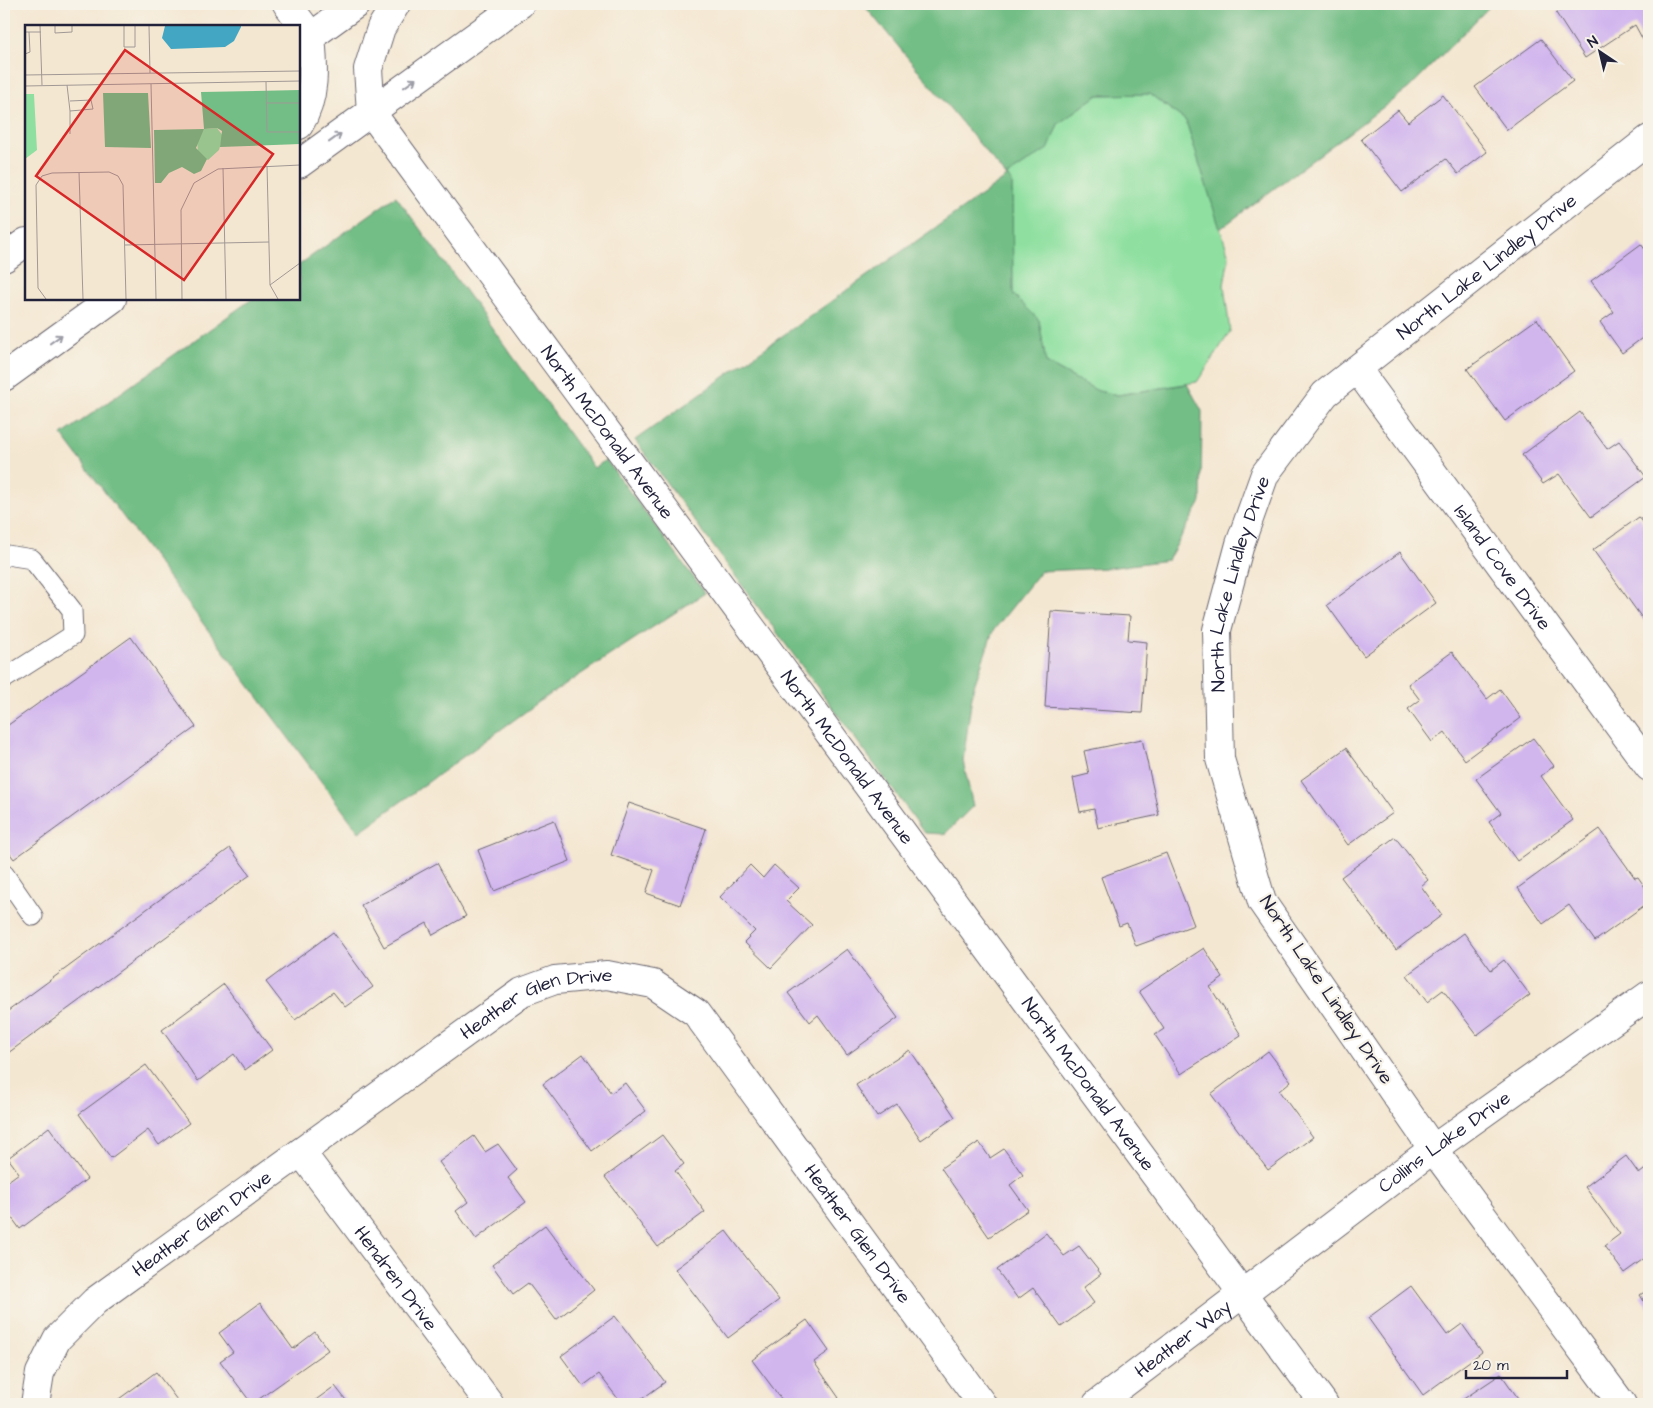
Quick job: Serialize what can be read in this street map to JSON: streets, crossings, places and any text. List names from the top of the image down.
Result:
{
  "streets": {
    "street": [
      "North Lake Lindley Drive",
      "North McDonald Avenue",
      "Island Cove Drive",
      "Heather Glen Drive",
      "Collins Lake Drive",
      "Hendren Drive",
      "Heather Way"
    ]
  },
  "crossings": [
    ["North Lake Lindley Drive", "Island Cove Drive"],
    ["North Lake Lindley Drive", "Collins Lake Drive"],
    ["North McDonald Avenue", "Collins Lake Drive"],
    ["North McDonald Avenue", "Heather Way"],
    ["Heather Glen Drive", "Hendren Drive"],
    ["Collins Lake Drive", "Heather Way"]
  ],
  "scale_bar": "20 m",
  "north": "top left"
}
